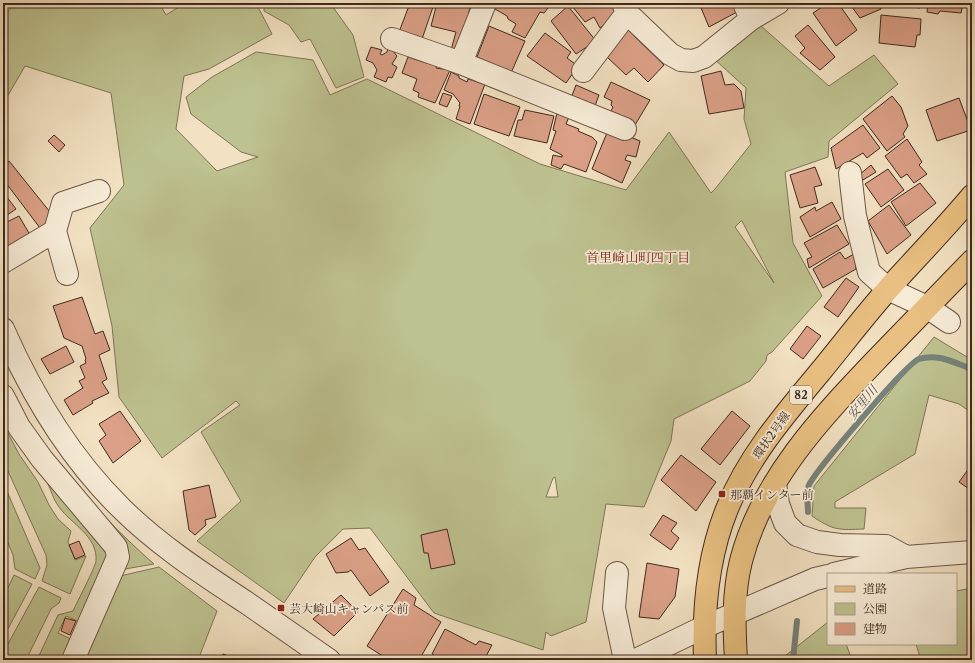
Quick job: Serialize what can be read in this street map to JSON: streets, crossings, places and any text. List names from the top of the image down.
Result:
{
  "streets": {
    "main road": ["82", "環状2号線"]
  },
  "districts": ["首里崎山町四丁目"],
  "water": ["安里川"],
  "places": {
    "transit": ["那覇インター前", "芸大崎山キャンパス前"]
  },
  "legend": ["道路", "公園", "建物"]
}
